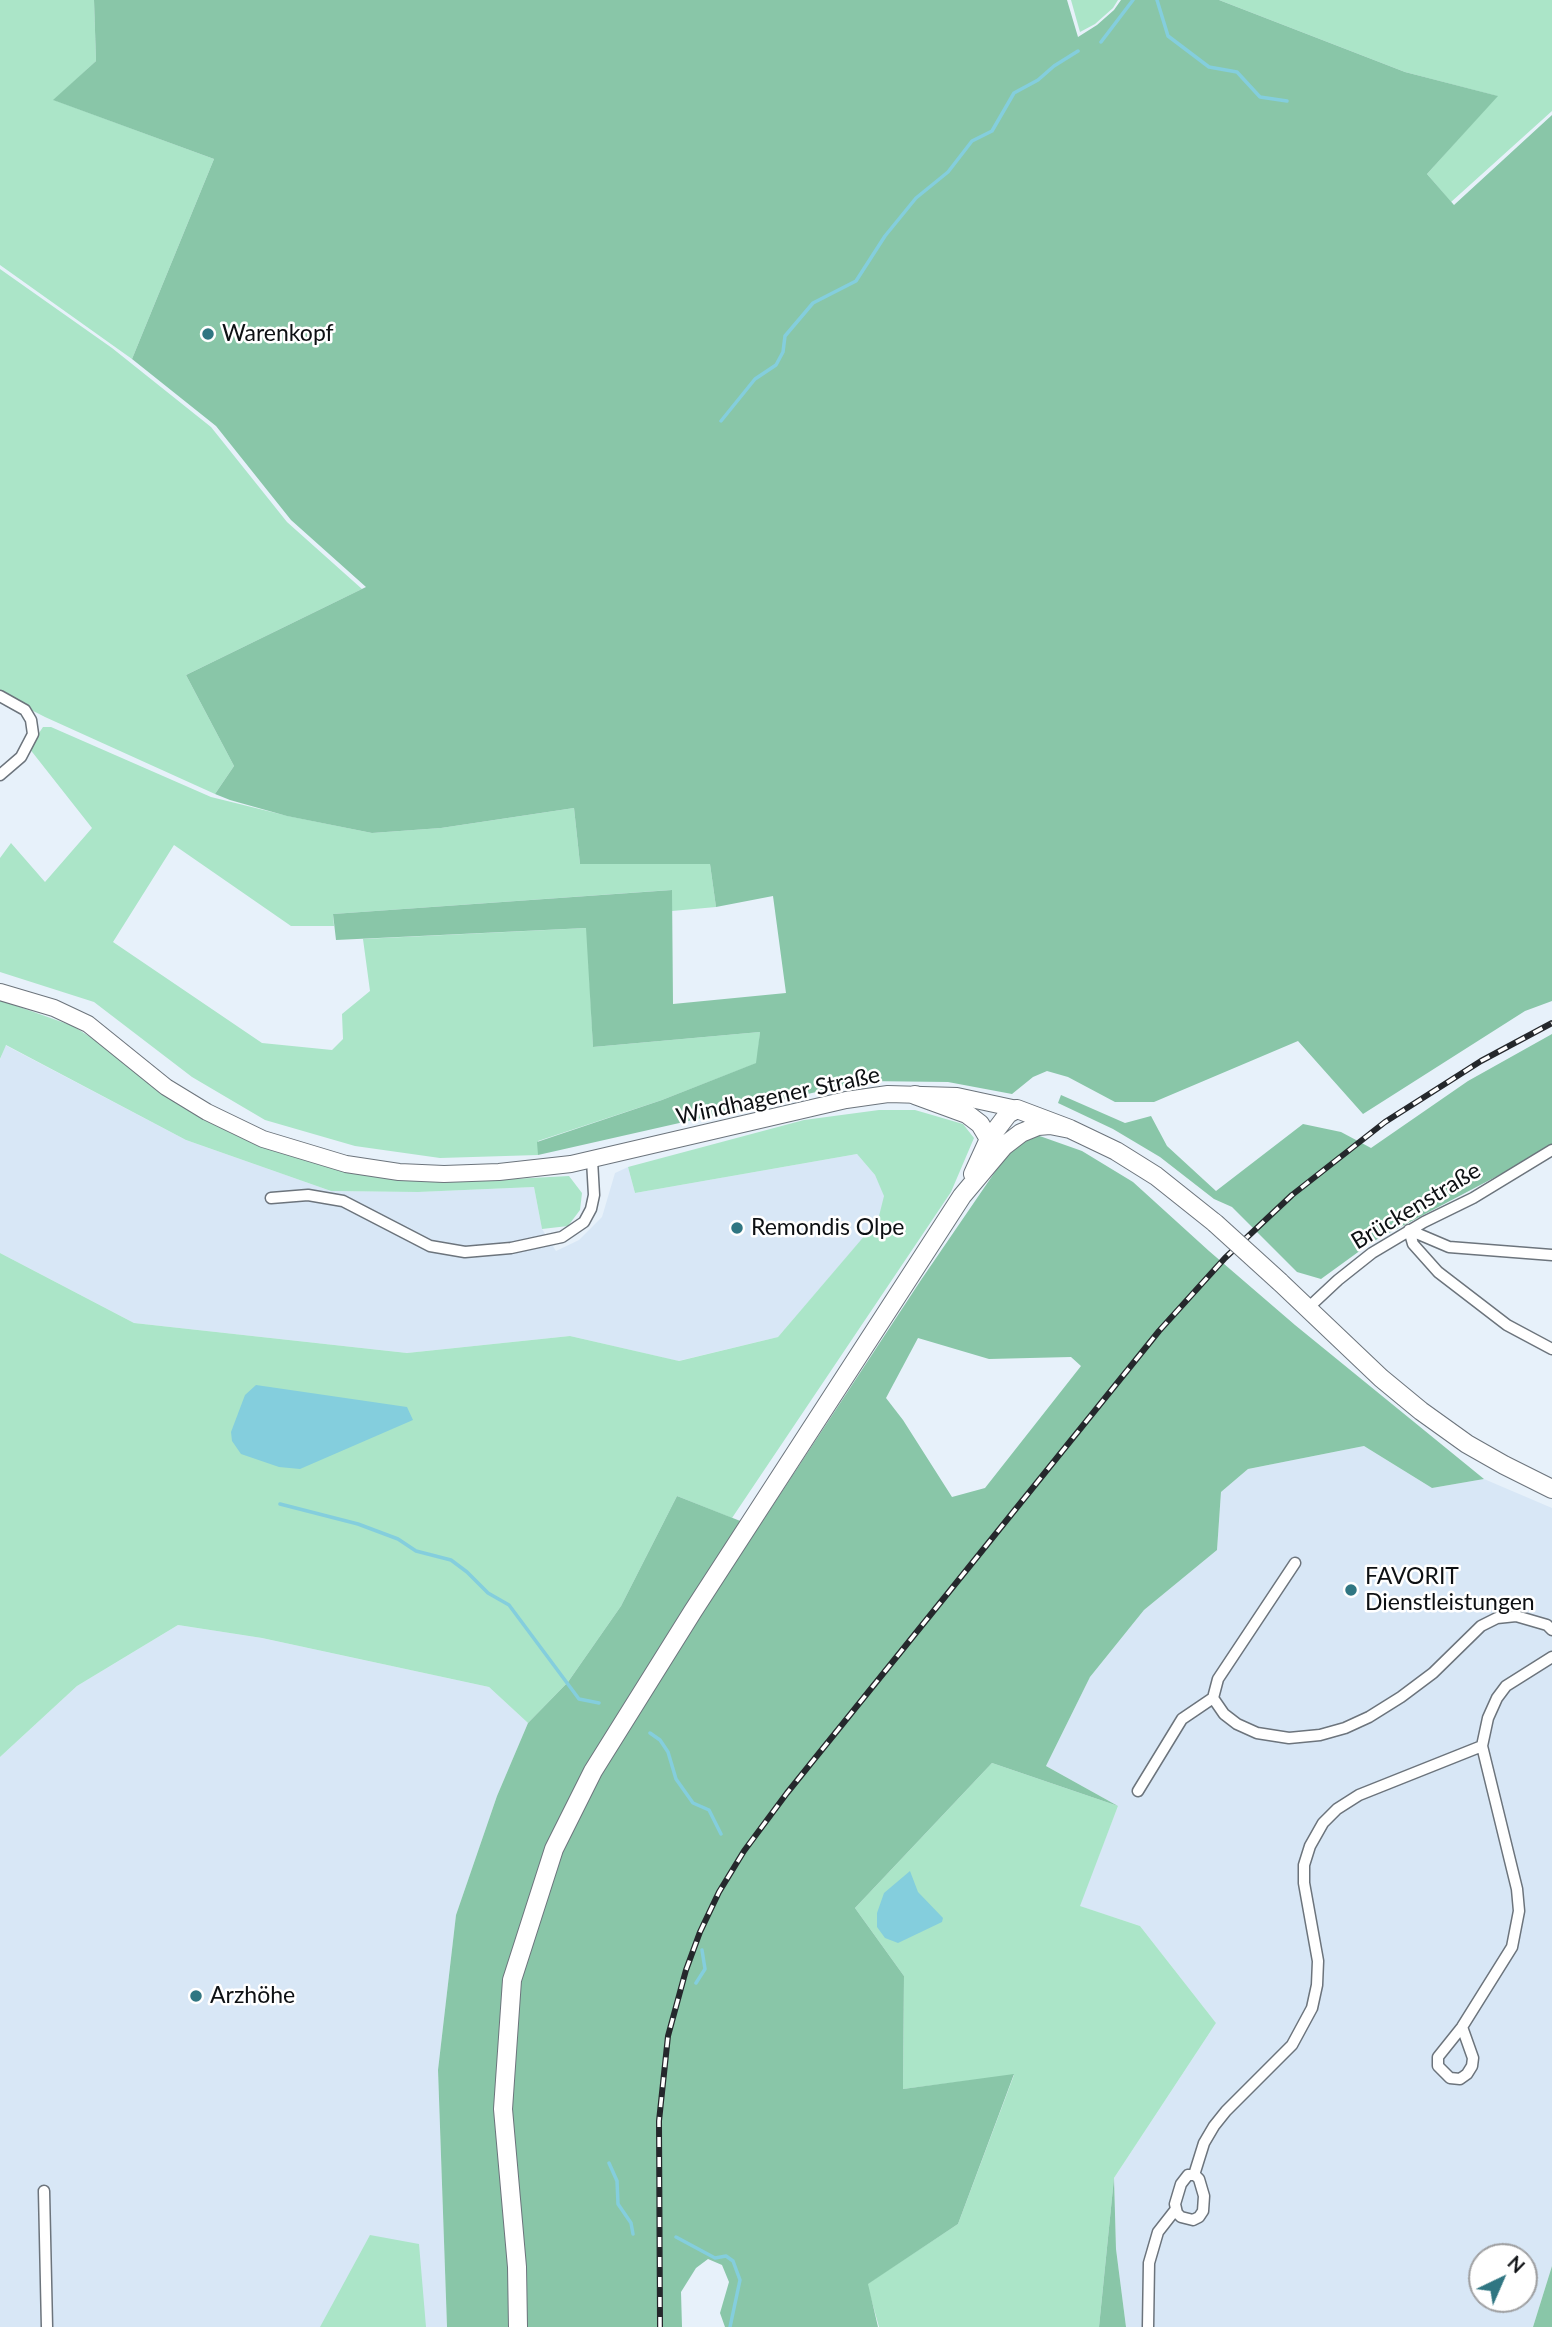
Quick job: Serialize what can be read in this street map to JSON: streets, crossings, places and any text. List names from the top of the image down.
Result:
{
  "streets": {
    "main road": ["Windhagener Straße"],
    "street": ["Brückenstraße"]
  },
  "places": [
    "Warenkopf",
    "Remondis Olpe",
    "FAVORIT Dienstleistungen",
    "Arzhöhe"
  ],
  "north": "top right"
}
